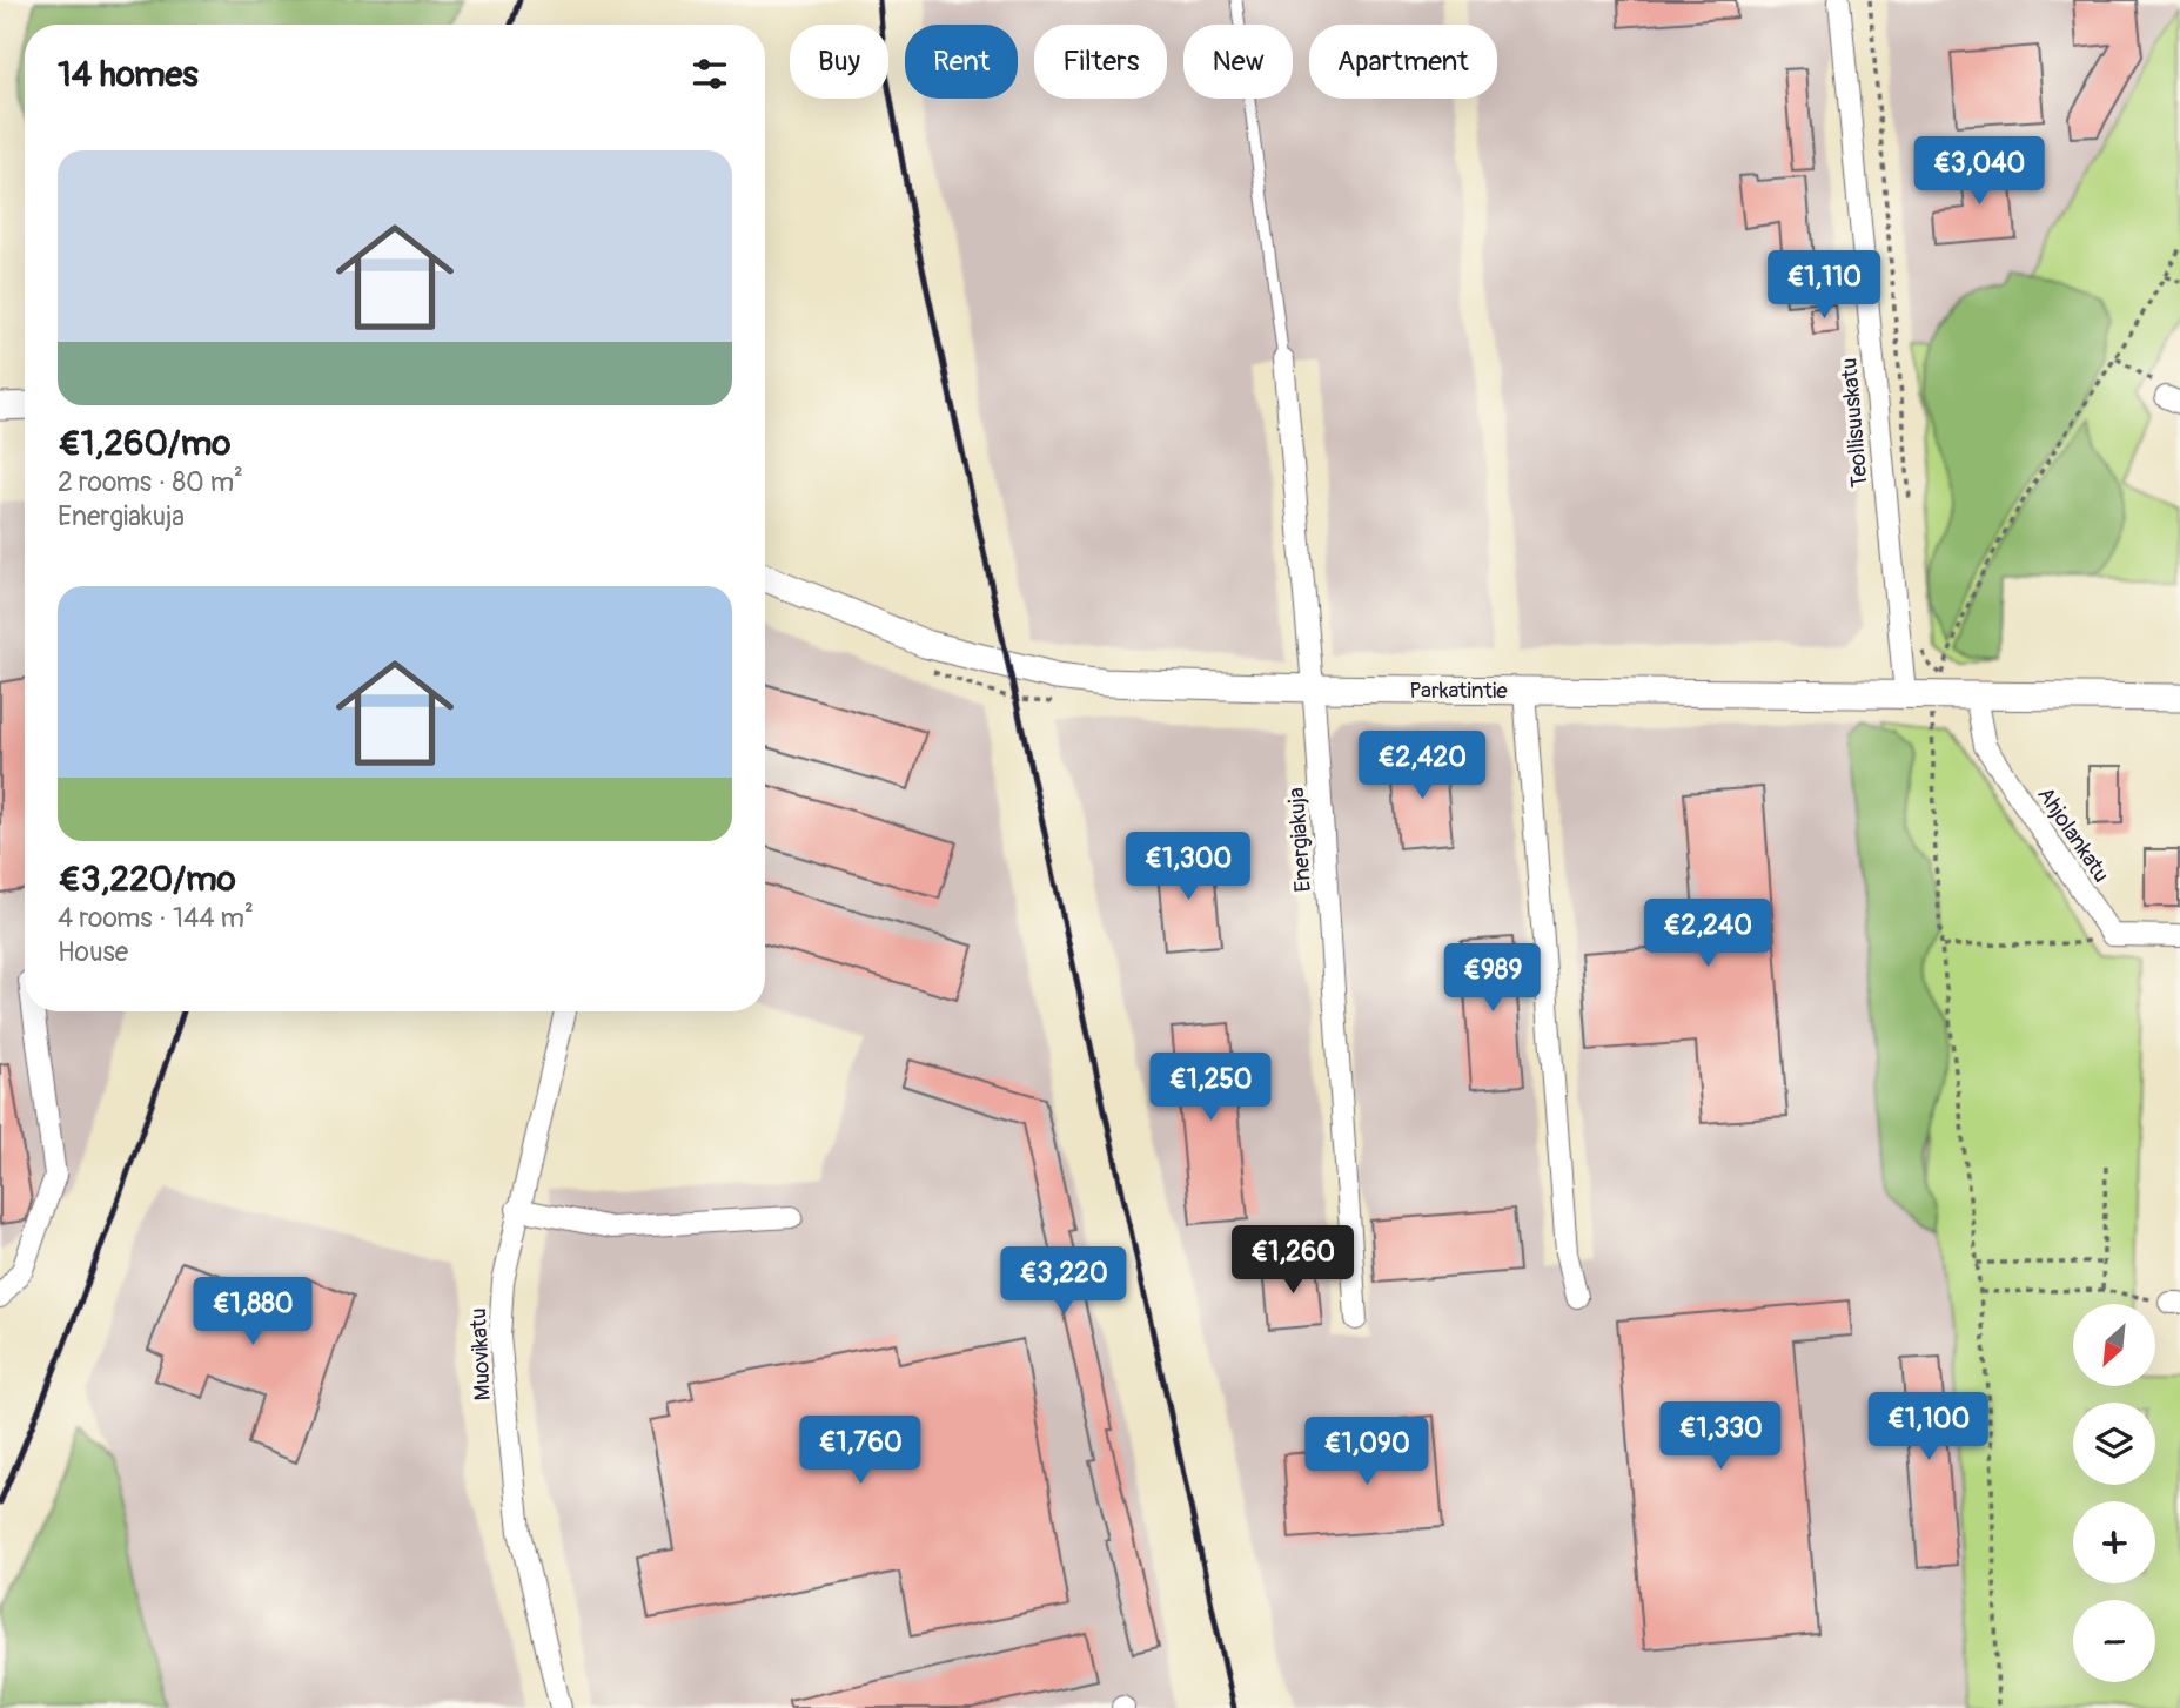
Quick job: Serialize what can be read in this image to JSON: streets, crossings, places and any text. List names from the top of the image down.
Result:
{
  "streets": {
    "street": [
      "Teollisuuskatu",
      "Parkatintie",
      "Ahjolankatu",
      "Energiakuja",
      "Muovikatu"
    ]
  },
  "crossings": [
    ["Teollisuuskatu", "Parkatintie"],
    ["Parkatintie", "Ahjolankatu"],
    ["Parkatintie", "Energiakuja"]
  ],
  "north": "bottom left",
  "page": {
    "chip": [
      "Buy",
      "Rent",
      "Filters",
      "New",
      "Apartment"
    ],
    "heading": "14 homes",
    "list": [
      {
        "name": "€1,260/mo",
        "note": "2 rooms · 80 m² · Energiakuja"
      },
      {
        "name": "€3,220/mo",
        "note": "4 rooms · 144 m² · House"
      }
    ],
    "price": [
      "€3,040",
      "€1,110",
      "€2,420",
      "€1,300",
      "€2,240",
      "€989",
      "€1,250",
      "€1,260",
      "€3,220",
      "€1,880",
      "€1,100",
      "€1,330",
      "€1,760",
      "€1,090"
    ],
    "map_buttons": ["+", "−"]
  }
}
